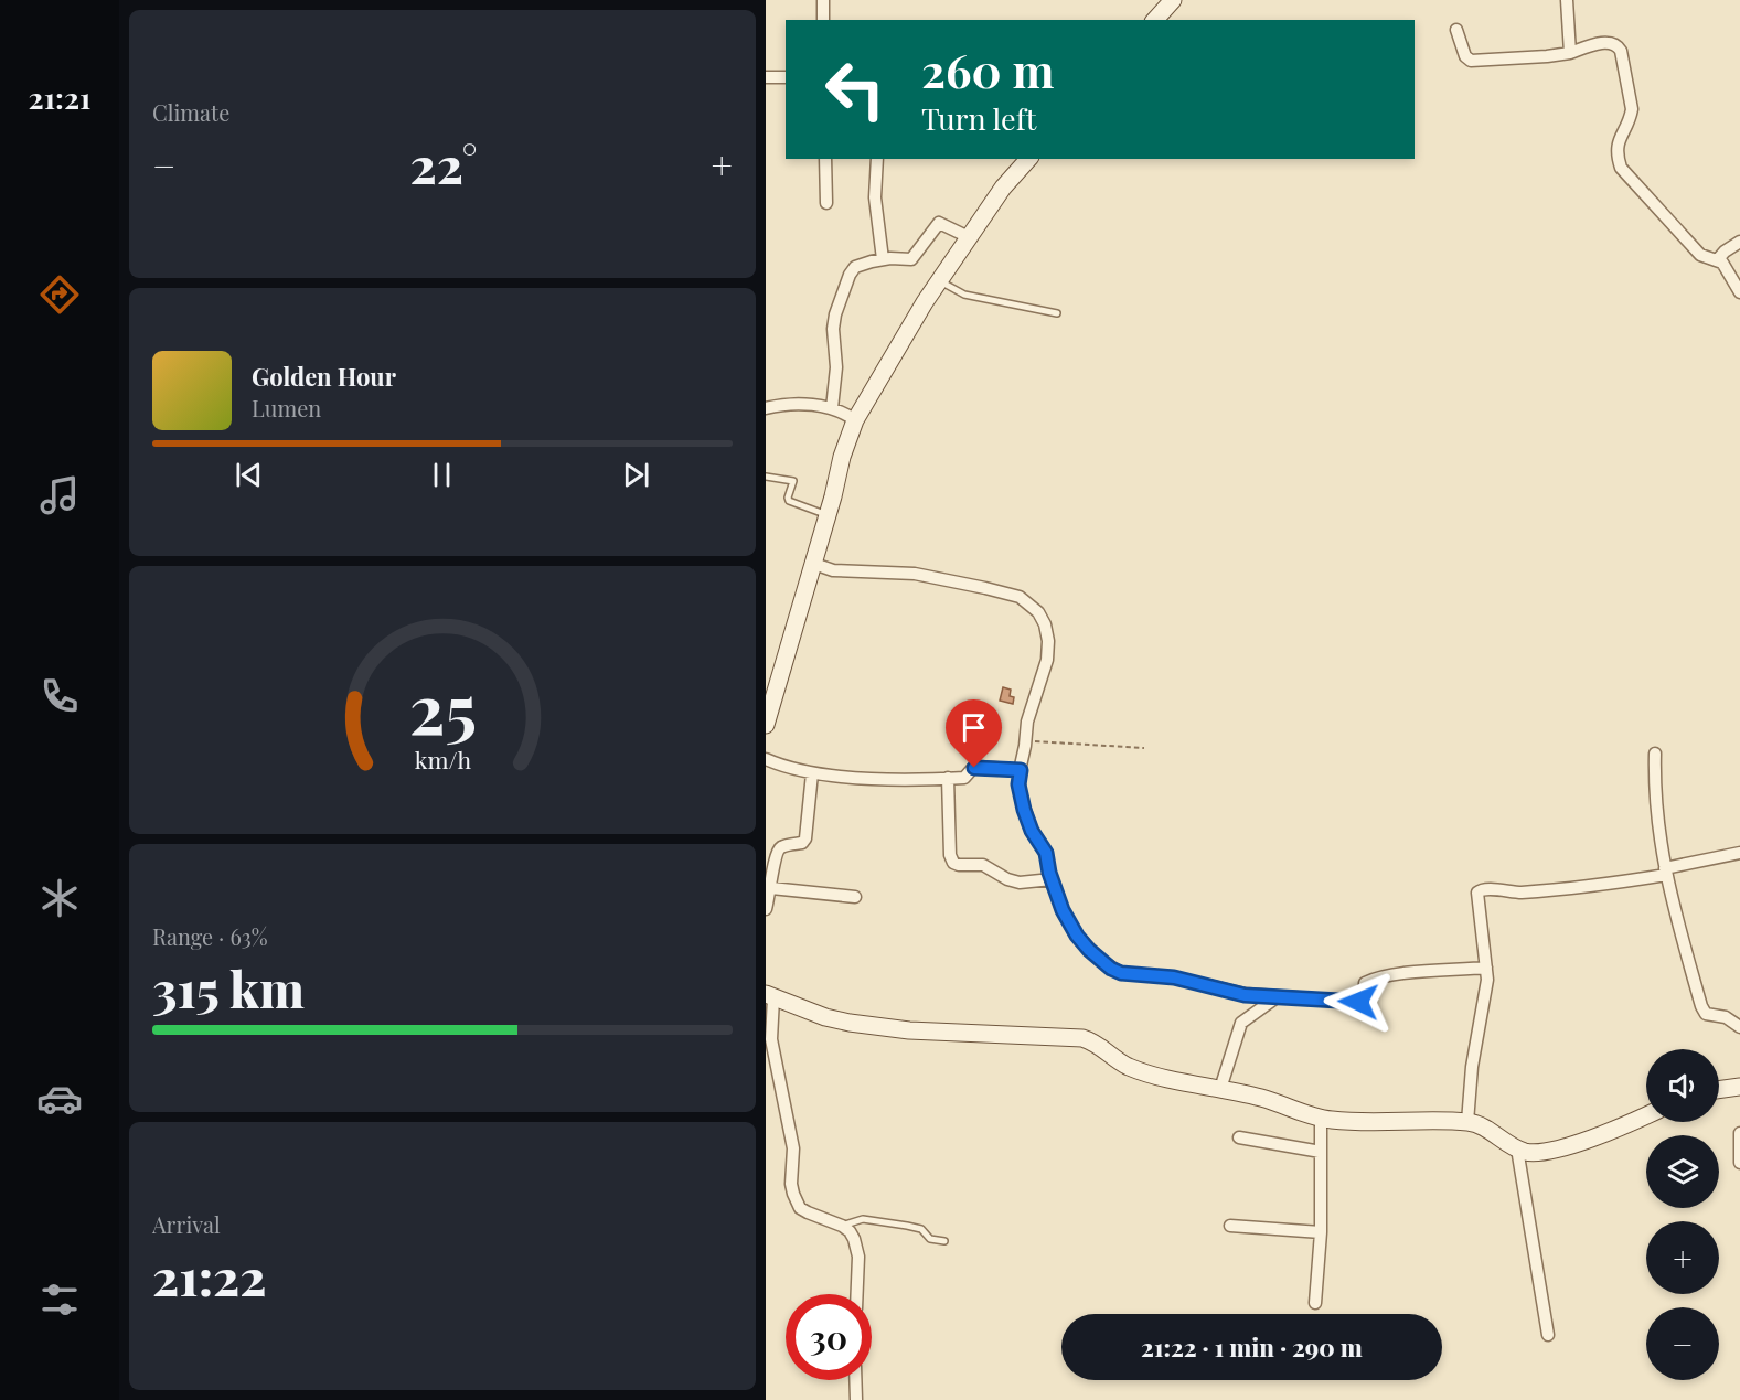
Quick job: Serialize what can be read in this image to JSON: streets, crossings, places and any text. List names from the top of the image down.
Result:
{
  "page": {
    "tabs": "21:21",
    "tile": [
      "Climate",
      ["Range · 63%", "315 km"],
      ["Arrival", "21:22"]
    ],
    "turn": ["260 m", "Turn left"],
    "heat": ["−", "22°", "+"],
    "song": ["Golden Hour", "Lumen"],
    "map_buttons": ["+", "−"],
    "limit": "30",
    "trip": "21:22 · 1 min · 290 m",
    "gauge": ["25", "km/h"]
  }
}
